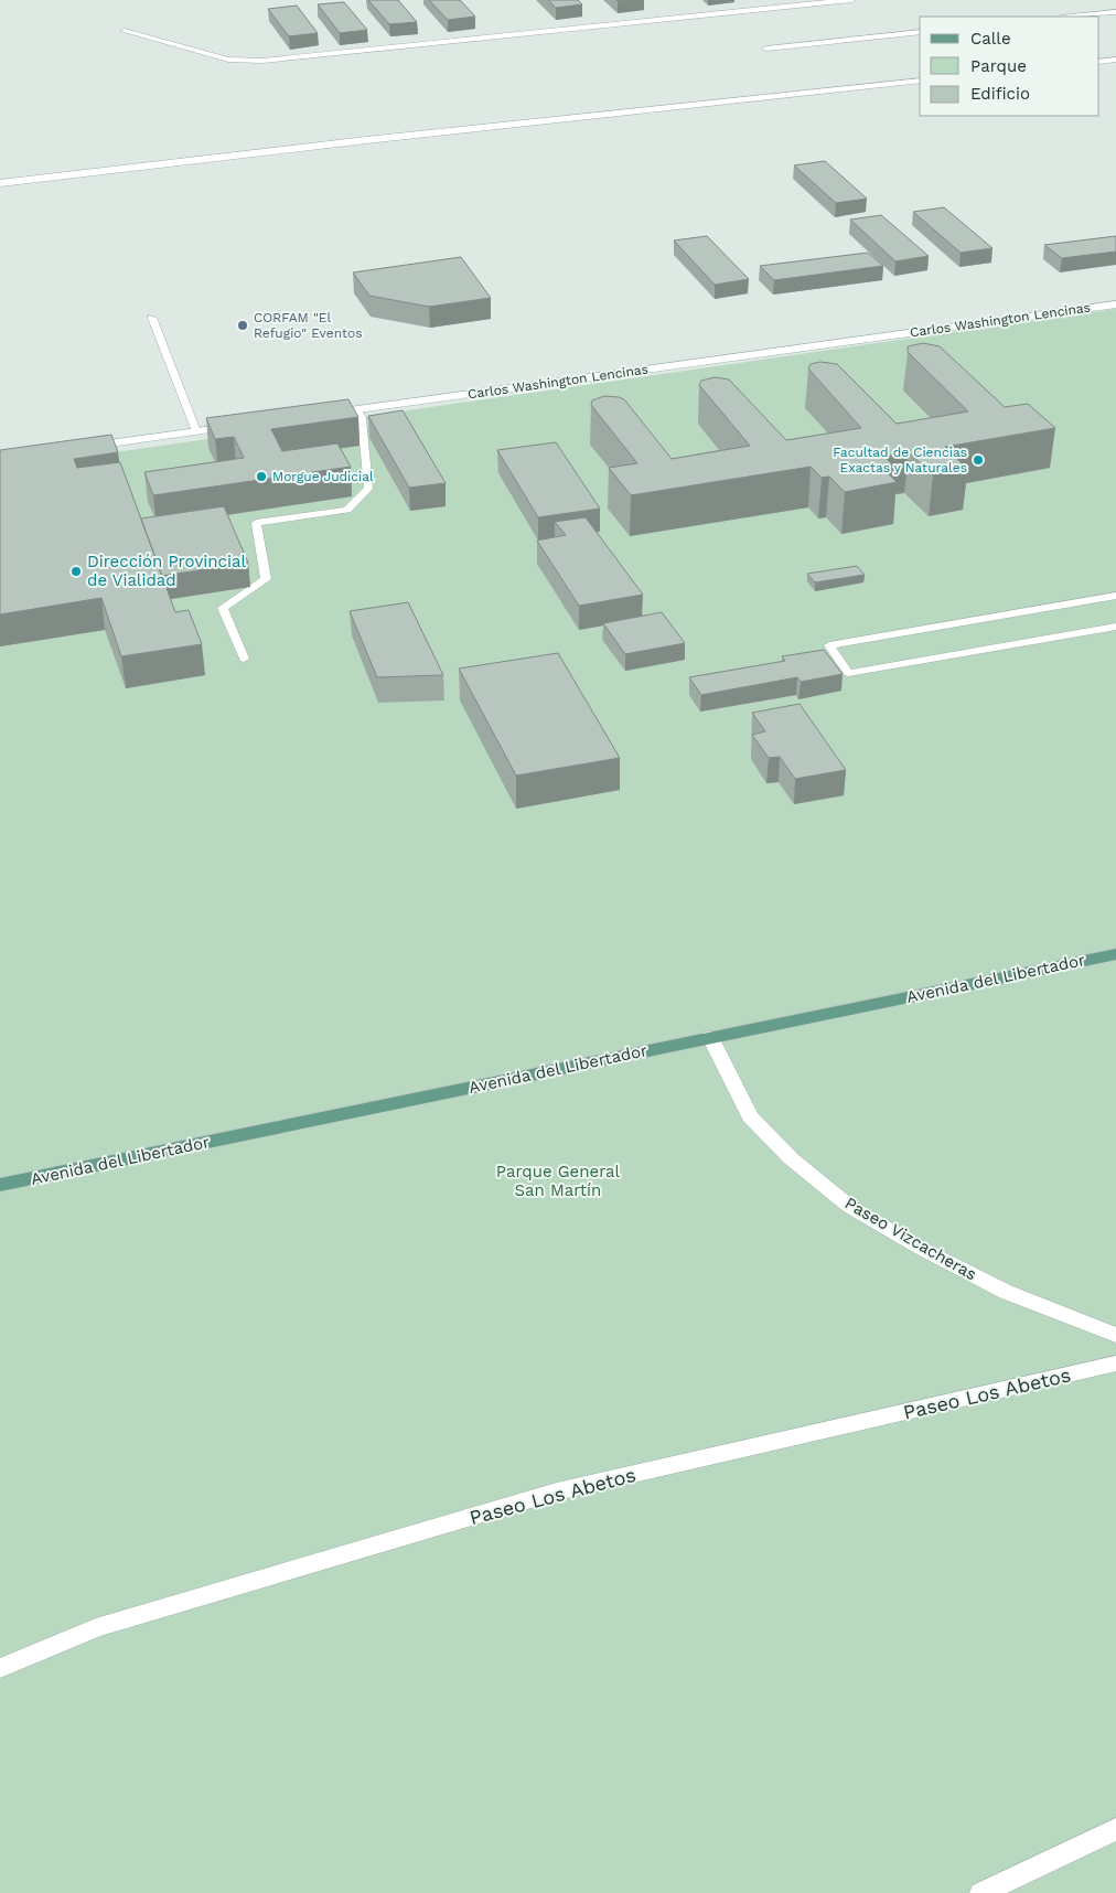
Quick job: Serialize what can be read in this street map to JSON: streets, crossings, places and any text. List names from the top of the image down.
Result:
{
  "streets": {
    "main road": ["Avenida del Libertador"],
    "street": ["Carlos Washington Lencinas", "Paseo Vizcacheras", "Paseo Los Abetos"]
  },
  "crossings": [
    ["Avenida del Libertador", "Paseo Vizcacheras"]
  ],
  "parks": ["Parque General San Martín"],
  "places": [
    "CORFAM \"El Refugio\" Eventos",
    "Facultad de Ciencias Exactas y Naturales",
    "Morgue Judicial",
    "Dirección Provincial de Vialidad"
  ],
  "legend": ["Calle", "Parque", "Edificio"]
}
